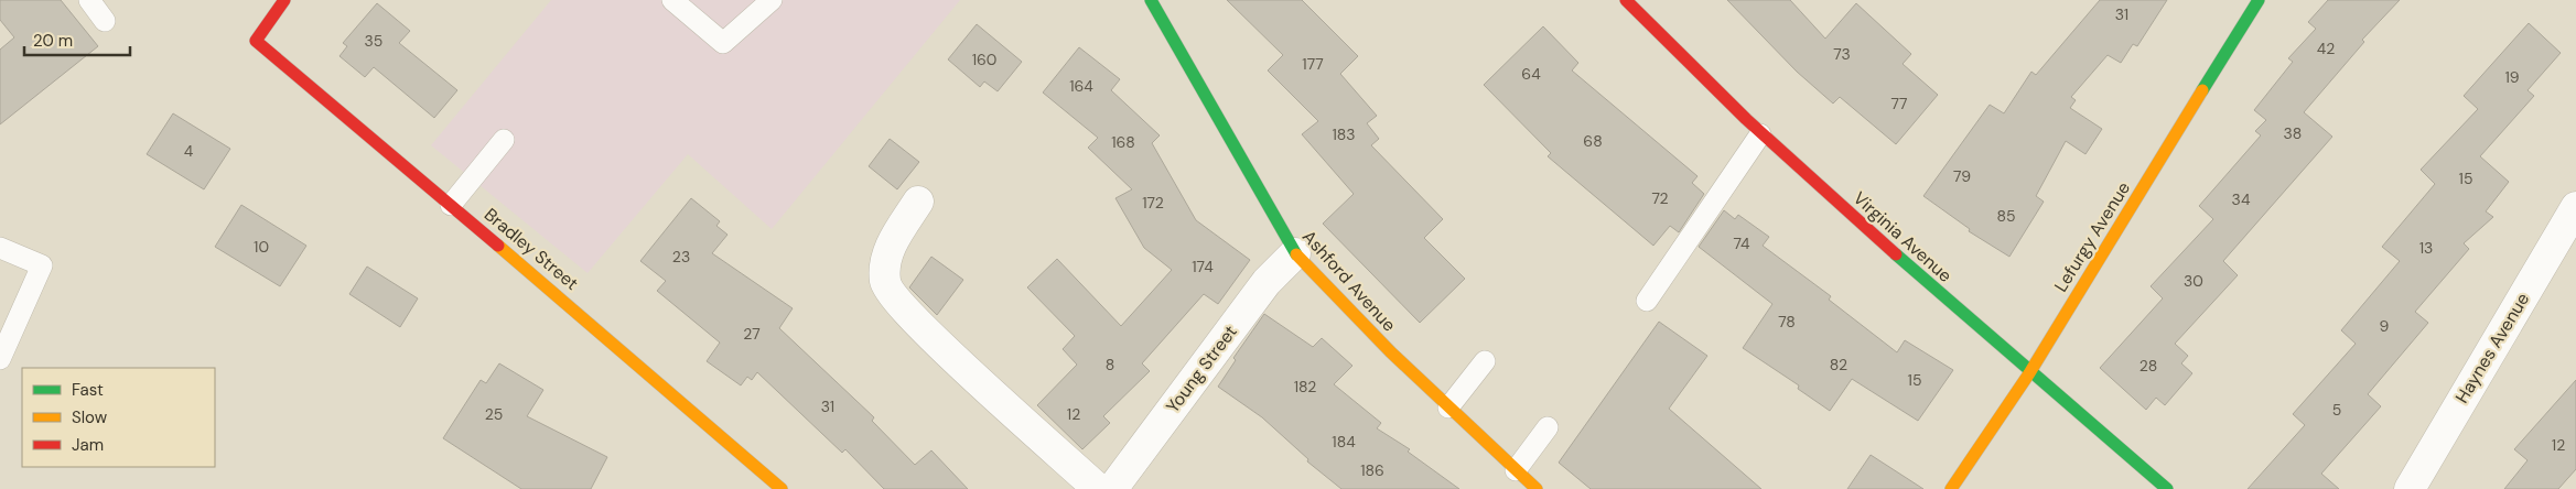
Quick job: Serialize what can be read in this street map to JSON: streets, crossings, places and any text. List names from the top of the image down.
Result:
{
  "streets": {
    "street": [
      "Virginia Avenue",
      "Lefurgy Avenue",
      "Bradley Street",
      "Ashford Avenue",
      "Haynes Avenue",
      "Young Street"
    ]
  },
  "crossings": [
    ["Virginia Avenue", "Lefurgy Avenue"],
    ["Ashford Avenue", "Young Street"]
  ],
  "house_numbers": [
    "31",
    "35",
    "42",
    "73",
    "160",
    "177",
    "64",
    "19",
    "164",
    "77",
    "38",
    "183",
    "68",
    "168",
    "4",
    "79",
    "15",
    "72",
    "34",
    "172",
    "85",
    "74",
    "10",
    "13",
    "23",
    "174",
    "30",
    "78",
    "9",
    "27",
    "8",
    "82",
    "28",
    "15",
    "182",
    "31",
    "5",
    "25",
    "12",
    "184",
    "12",
    "186"
  ],
  "legend": ["Fast", "Slow", "Jam"],
  "scale_bar": "20 m"
}
